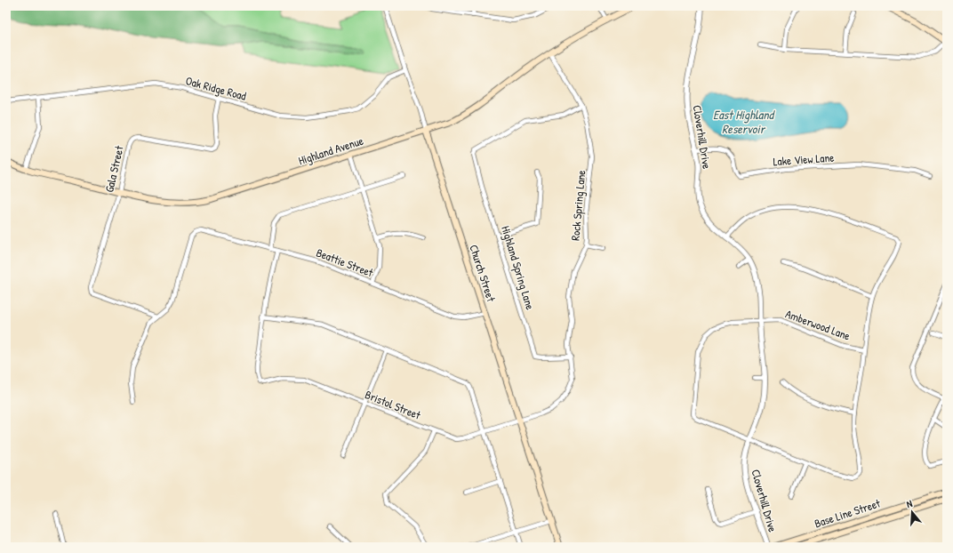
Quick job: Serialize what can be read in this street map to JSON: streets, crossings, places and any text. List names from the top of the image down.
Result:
{
  "streets": {
    "main road": ["Highland Avenue", "Church Street", "Base Line Street"],
    "street": [
      "Oak Ridge Road",
      "Cloverhill Drive",
      "Lake View Lane",
      "Gala Street",
      "Rock Spring Lane",
      "Beattie Street",
      "Highland Spring Lane",
      "Amberwood Lane",
      "Bristol Street"
    ]
  },
  "crossings": [
    ["Oak Ridge Road", "Gala Street"],
    ["Oak Ridge Road", "Church Street"],
    ["Cloverhill Drive", "Lake View Lane"],
    ["Cloverhill Drive", "Amberwood Lane"],
    ["Highland Avenue", "Gala Street"],
    ["Highland Avenue", "Rock Spring Lane"],
    ["Highland Avenue", "Church Street"],
    ["Gala Street", "Beattie Street"],
    ["Rock Spring Lane", "Highland Spring Lane"],
    ["Rock Spring Lane", "Church Street"],
    ["Rock Spring Lane", "Bristol Street"],
    ["Beattie Street", "Church Street"],
    ["Church Street", "Bristol Street"]
  ],
  "water": ["East Highland Reservoir"],
  "north": "top"
}
